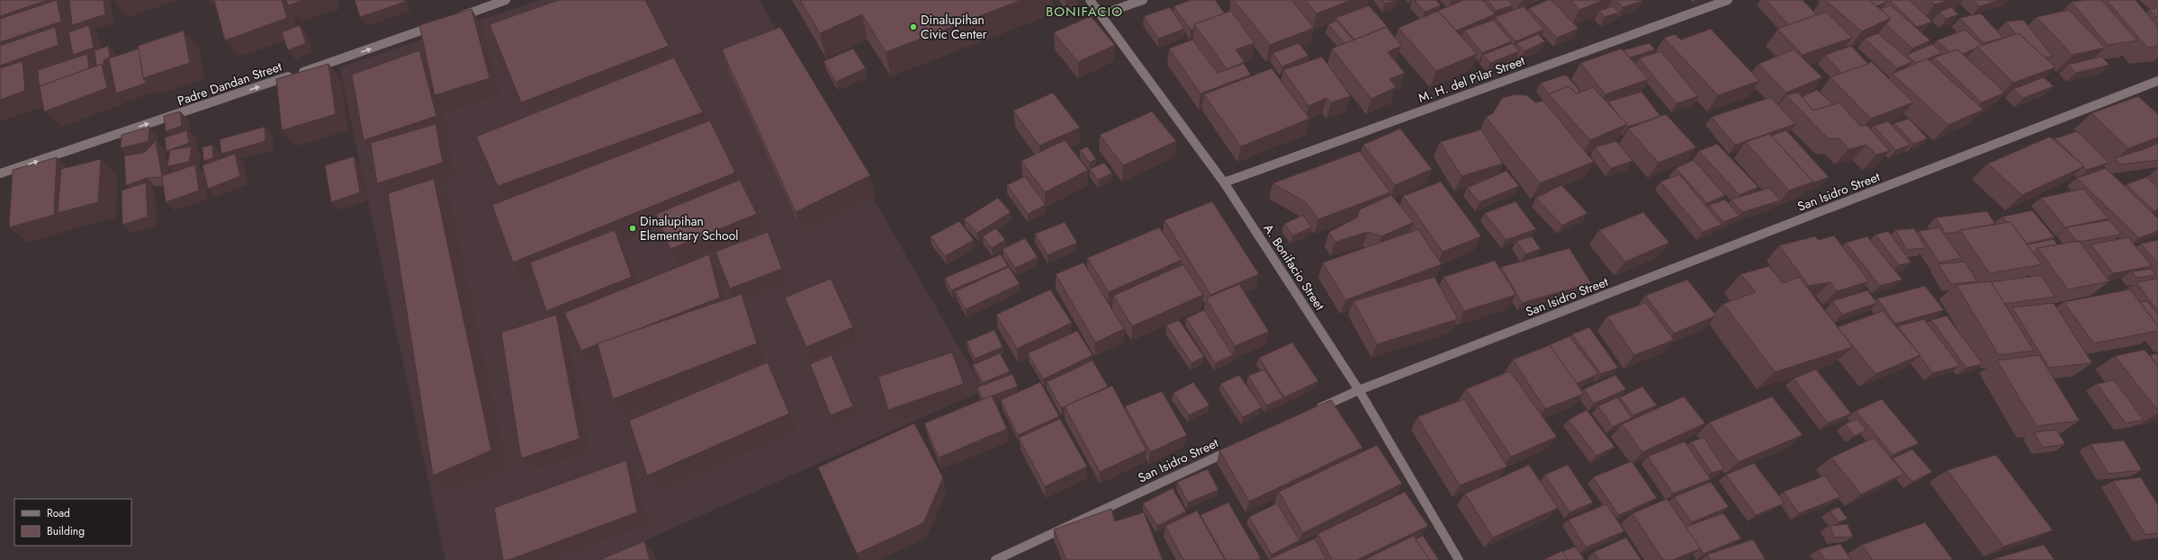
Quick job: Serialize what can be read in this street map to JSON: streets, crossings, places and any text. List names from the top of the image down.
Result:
{
  "streets": {
    "street": [
      "M. H. del Pilar Street",
      "Padre Dandan Street",
      "San Isidro Street",
      "A. Bonifacio Street"
    ]
  },
  "crossings": [
    ["M. H. del Pilar Street", "A. Bonifacio Street"],
    ["San Isidro Street", "A. Bonifacio Street"]
  ],
  "one_way": ["Padre Dandan Street"],
  "districts": ["BONIFACIO"],
  "places": ["Dinalupihan Civic Center", "Dinalupihan Elementary School"],
  "legend": ["Road", "Building"]
}
